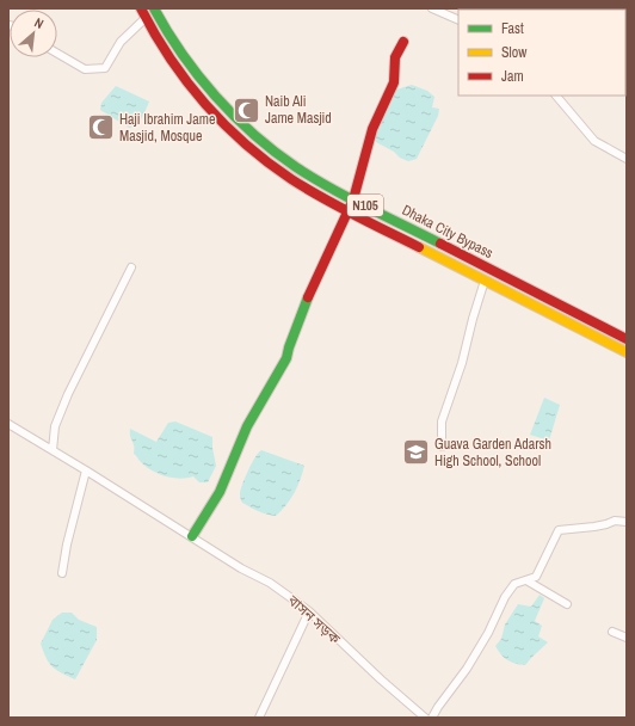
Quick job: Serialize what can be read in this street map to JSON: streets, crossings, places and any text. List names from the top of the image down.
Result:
{
  "streets": {
    "main road": ["N105", "Dhaka City Bypass"],
    "street": ["বাসন সড়ক"]
  },
  "places": {
    "mosque": ["Naib Ali Jame Masjid", "Haji Ibrahim Jame Masjid, Mosque"],
    "school or university": ["Guava Garden Adarsh High School, School"]
  },
  "legend": ["Fast", "Slow", "Jam"],
  "north": "top right"
}
